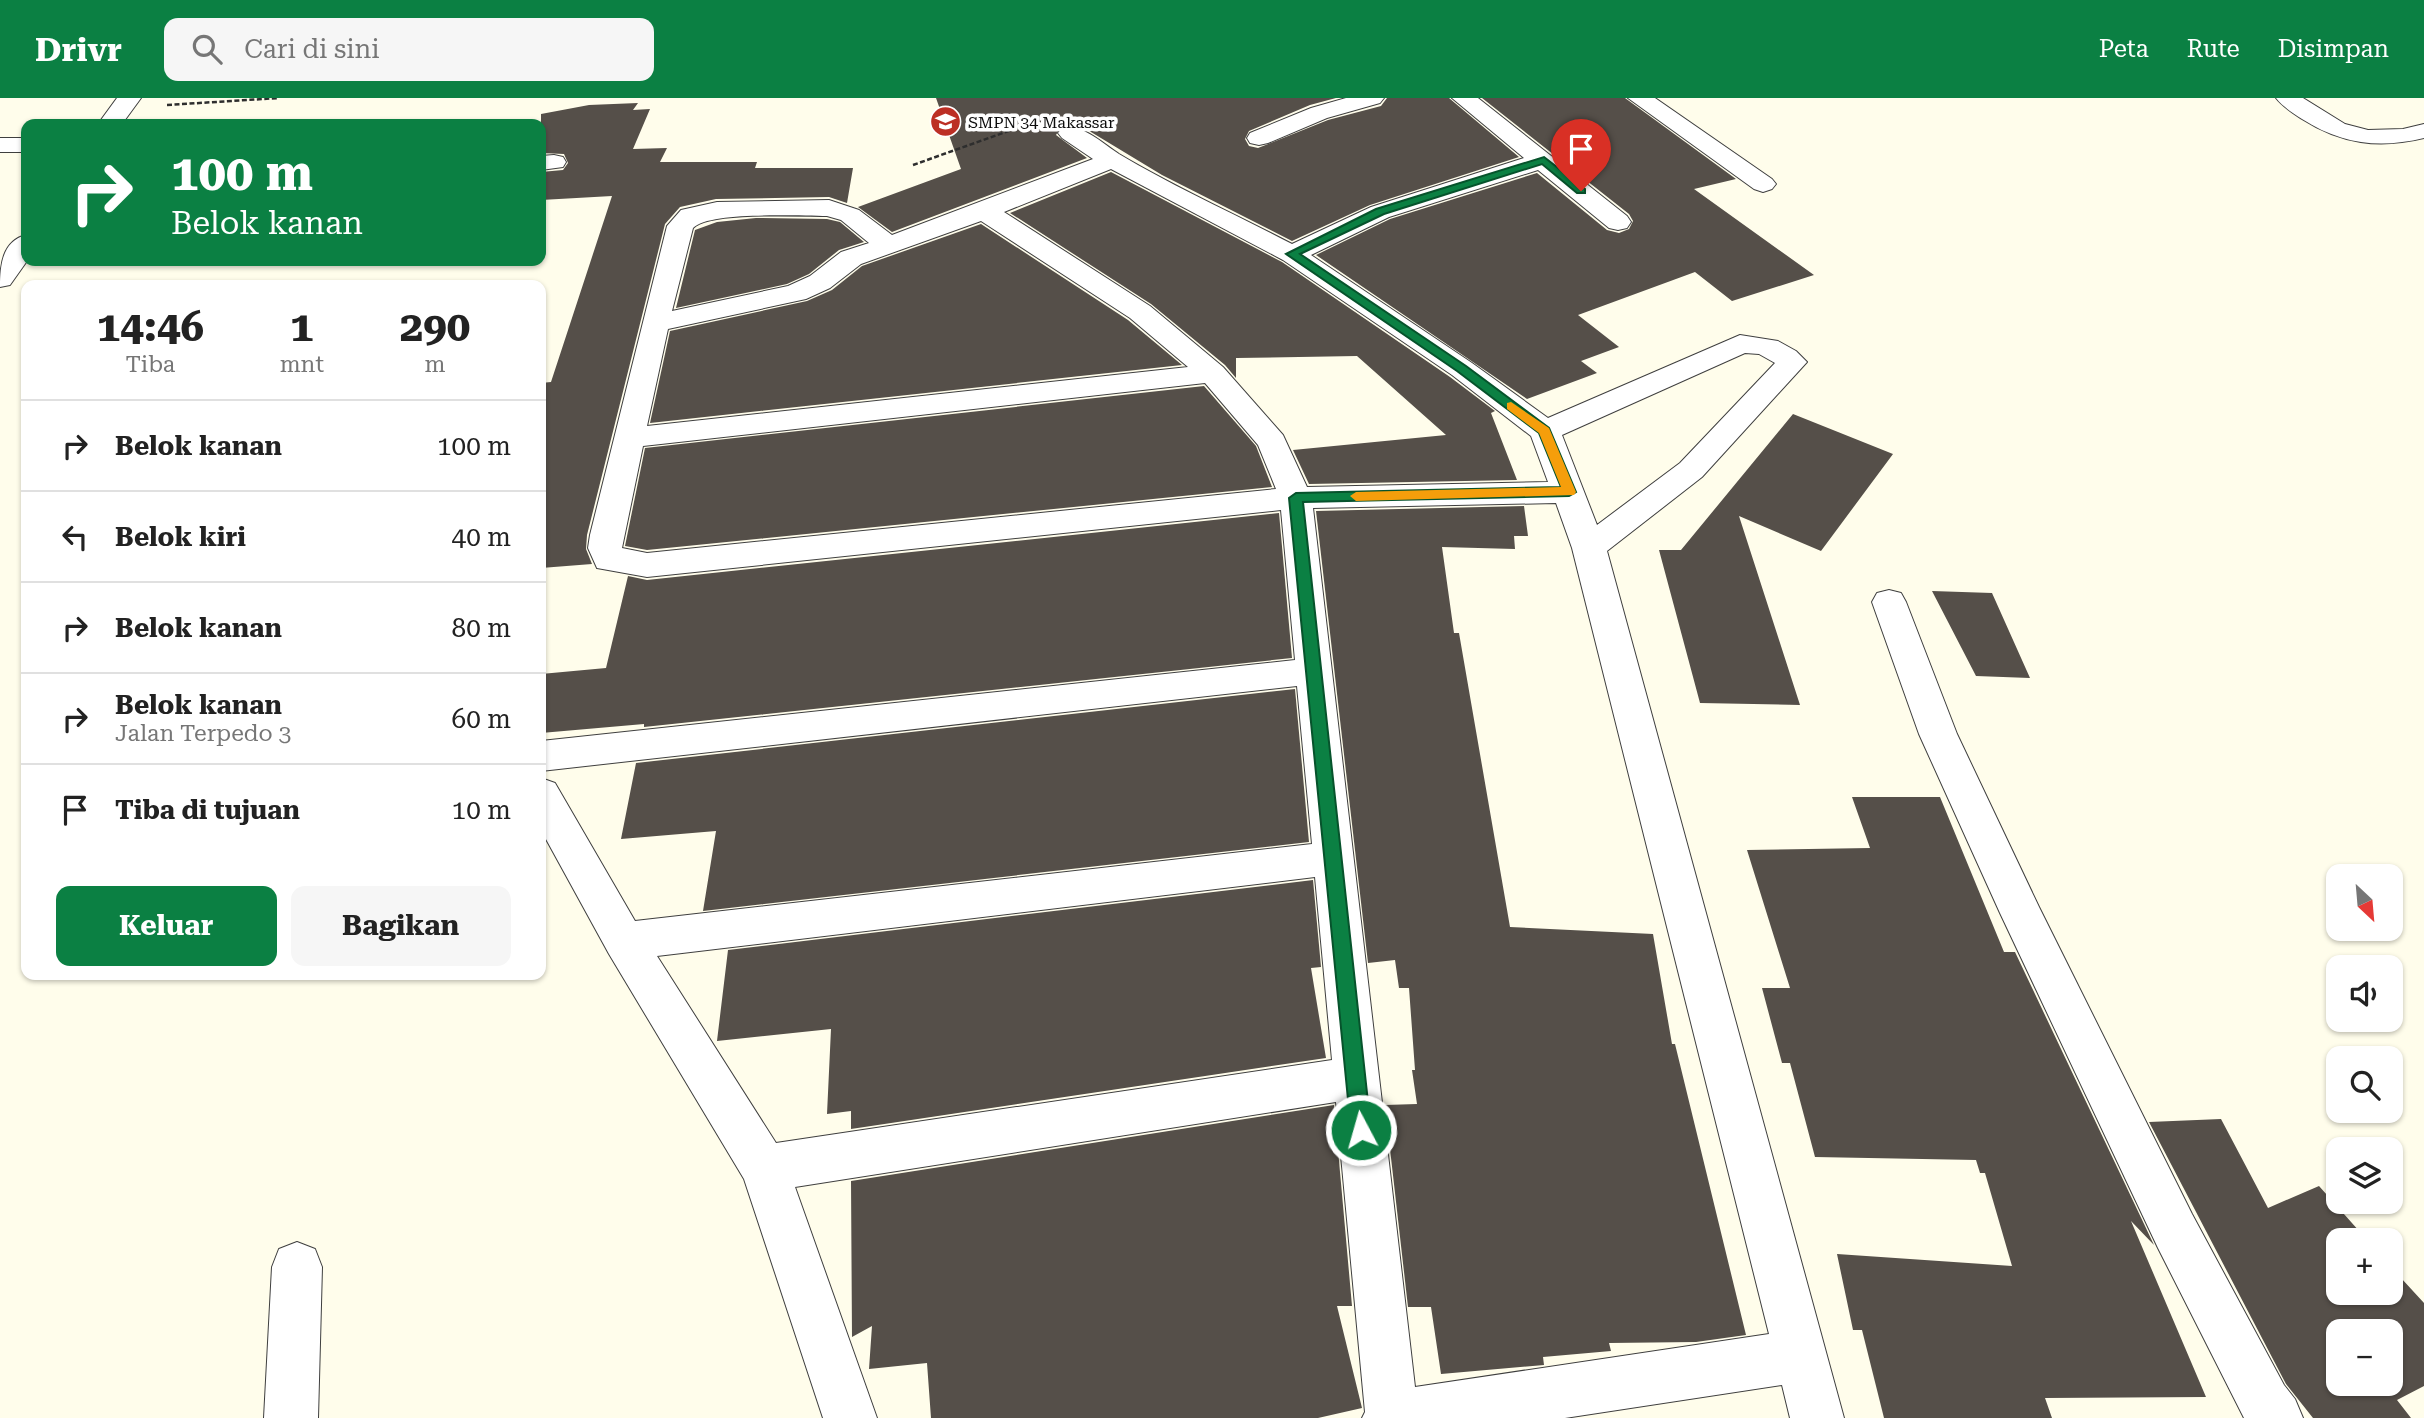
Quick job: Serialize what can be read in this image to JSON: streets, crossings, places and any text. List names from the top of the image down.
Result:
{
  "places": {
    "school or university": ["SMPN 34 Makassar"]
  },
  "north": "bottom right",
  "page": {
    "header": "Drivr",
    "search": "Cari di sini",
    "nav": ["Peta", "Rute", "Disimpan"],
    "turn": ["100 m", "Belok kanan"],
    "eta": [
      "14:46",
      "Tiba",
      "1",
      "mnt",
      "290",
      "m"
    ],
    "list": [
      {
        "name": "Belok kanan",
        "value": "100 m"
      },
      {
        "name": "Belok kiri",
        "value": "40 m"
      },
      {
        "name": "Belok kanan",
        "value": "80 m"
      },
      {
        "name": "Belok kanan",
        "note": "Jalan Terpedo 3",
        "value": "60 m"
      },
      {
        "name": "Tiba di tujuan",
        "value": "10 m"
      }
    ],
    "map_buttons": ["+", "−"],
    "buttons": ["Keluar", "Bagikan"]
  }
}
